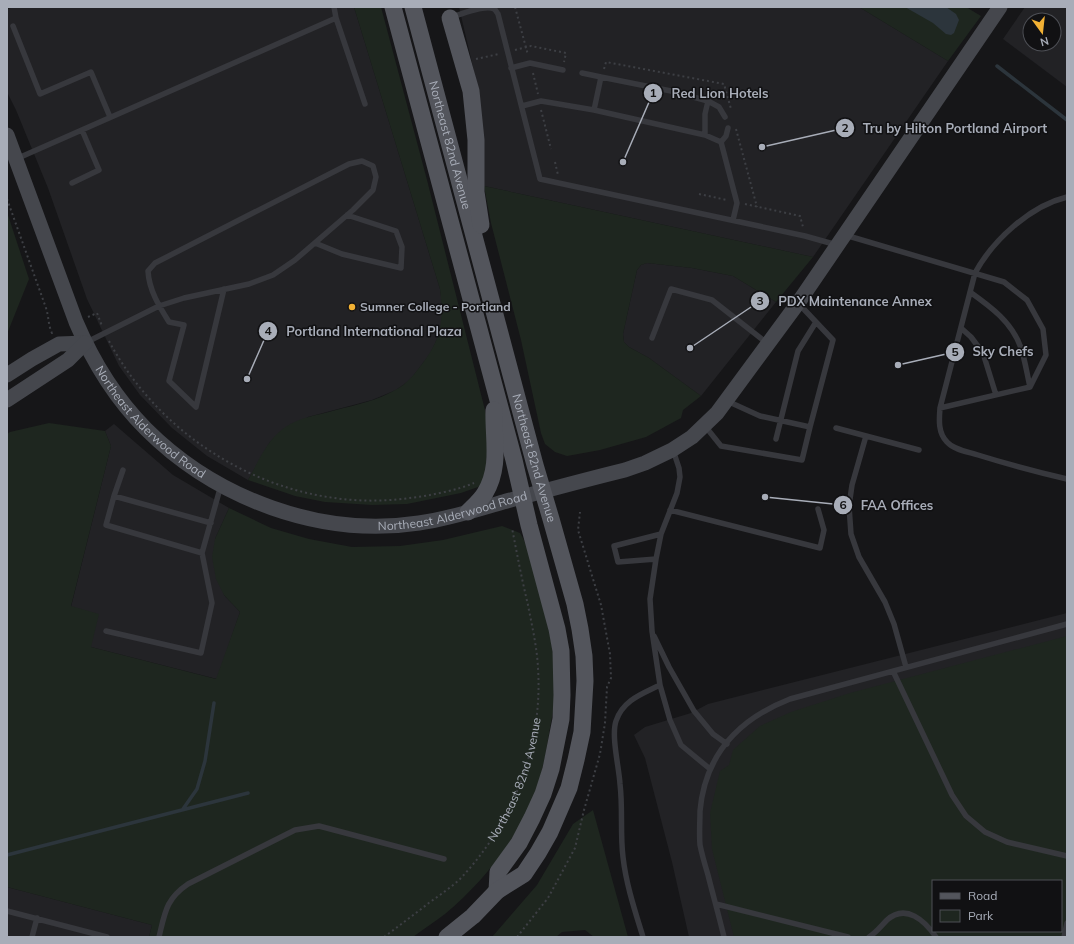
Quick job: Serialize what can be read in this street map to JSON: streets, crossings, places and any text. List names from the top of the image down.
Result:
{
  "streets": {
    "main road": ["Northeast 82nd Avenue"],
    "street": ["Northeast Alderwood Road"]
  },
  "crossings": [
    ["Northeast 82nd Avenue", "Northeast Alderwood Road"]
  ],
  "places": [
    "Tru by Hilton Portland Airport",
    "Red Lion Hotels",
    "Sumner College - Portland",
    "PDX Maintenance Annex",
    "Sky Chefs",
    "Portland International Plaza",
    "FAA Offices"
  ],
  "legend": ["Road", "Park"],
  "north": "bottom"
}
